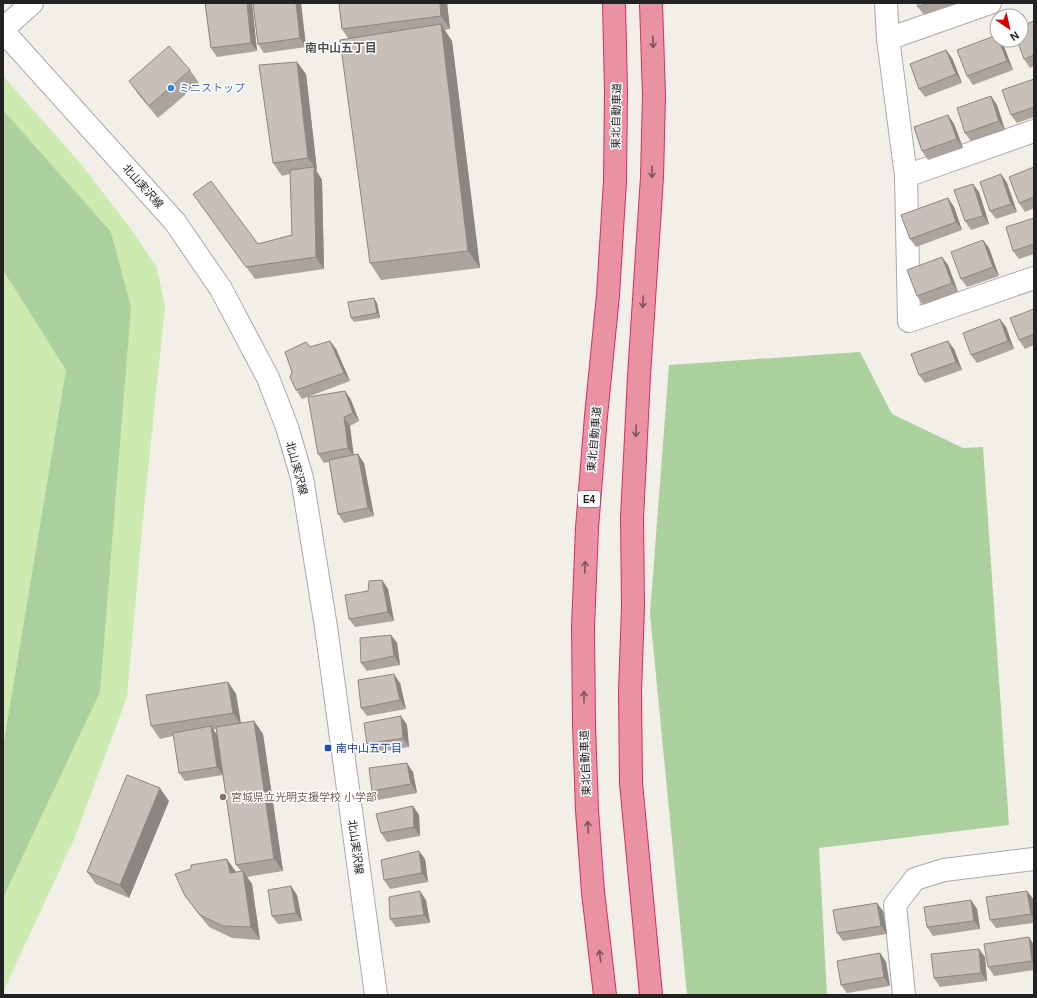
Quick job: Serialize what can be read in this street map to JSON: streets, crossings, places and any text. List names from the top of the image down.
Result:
{
  "streets": {
    "highway": ["東北自動車道", "E4"],
    "street": ["北山実沢線"]
  },
  "districts": ["南中山五丁目"],
  "places": {
    "other": ["ミニストップ", "宮城県立光明支援学校 小学部"],
    "transit": ["南中山五丁目"]
  },
  "north": "bottom right"
}
